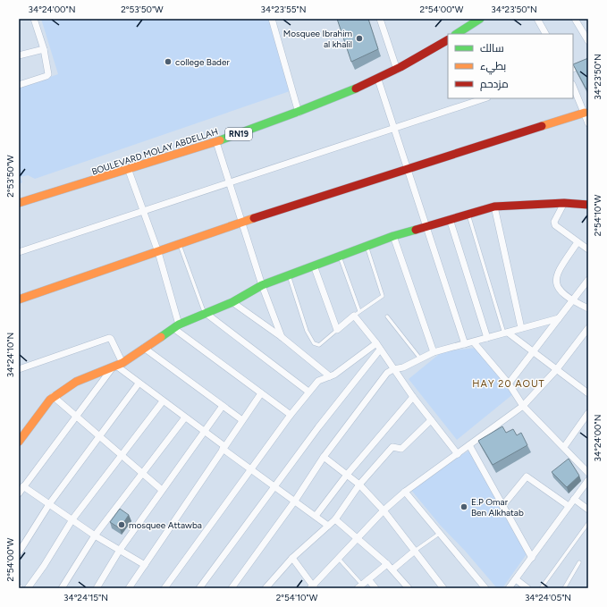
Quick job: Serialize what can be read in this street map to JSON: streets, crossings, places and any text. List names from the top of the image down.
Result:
{
  "streets": {
    "street": ["RN19", "BOULEVARD MOLAY ABDELLAH"]
  },
  "districts": ["HAY 20 AOUT"],
  "places": [
    "Mosquee Ibrahim al khalil",
    "college Bader",
    "E.P Omar Ben Alkhatab",
    "mosquee Attawba"
  ],
  "legend": ["سالك", "بطيء", "مزدحم"],
  "coordinates": [
    "34°24'00\"N",
    "2°53'50\"W",
    "34°23'55\"N",
    "2°54'00\"W",
    "34°23'50\"N",
    "2°54'10\"W",
    "34°24'10\"N",
    "34°24'15\"N",
    "34°24'05\"N"
  ]
}
